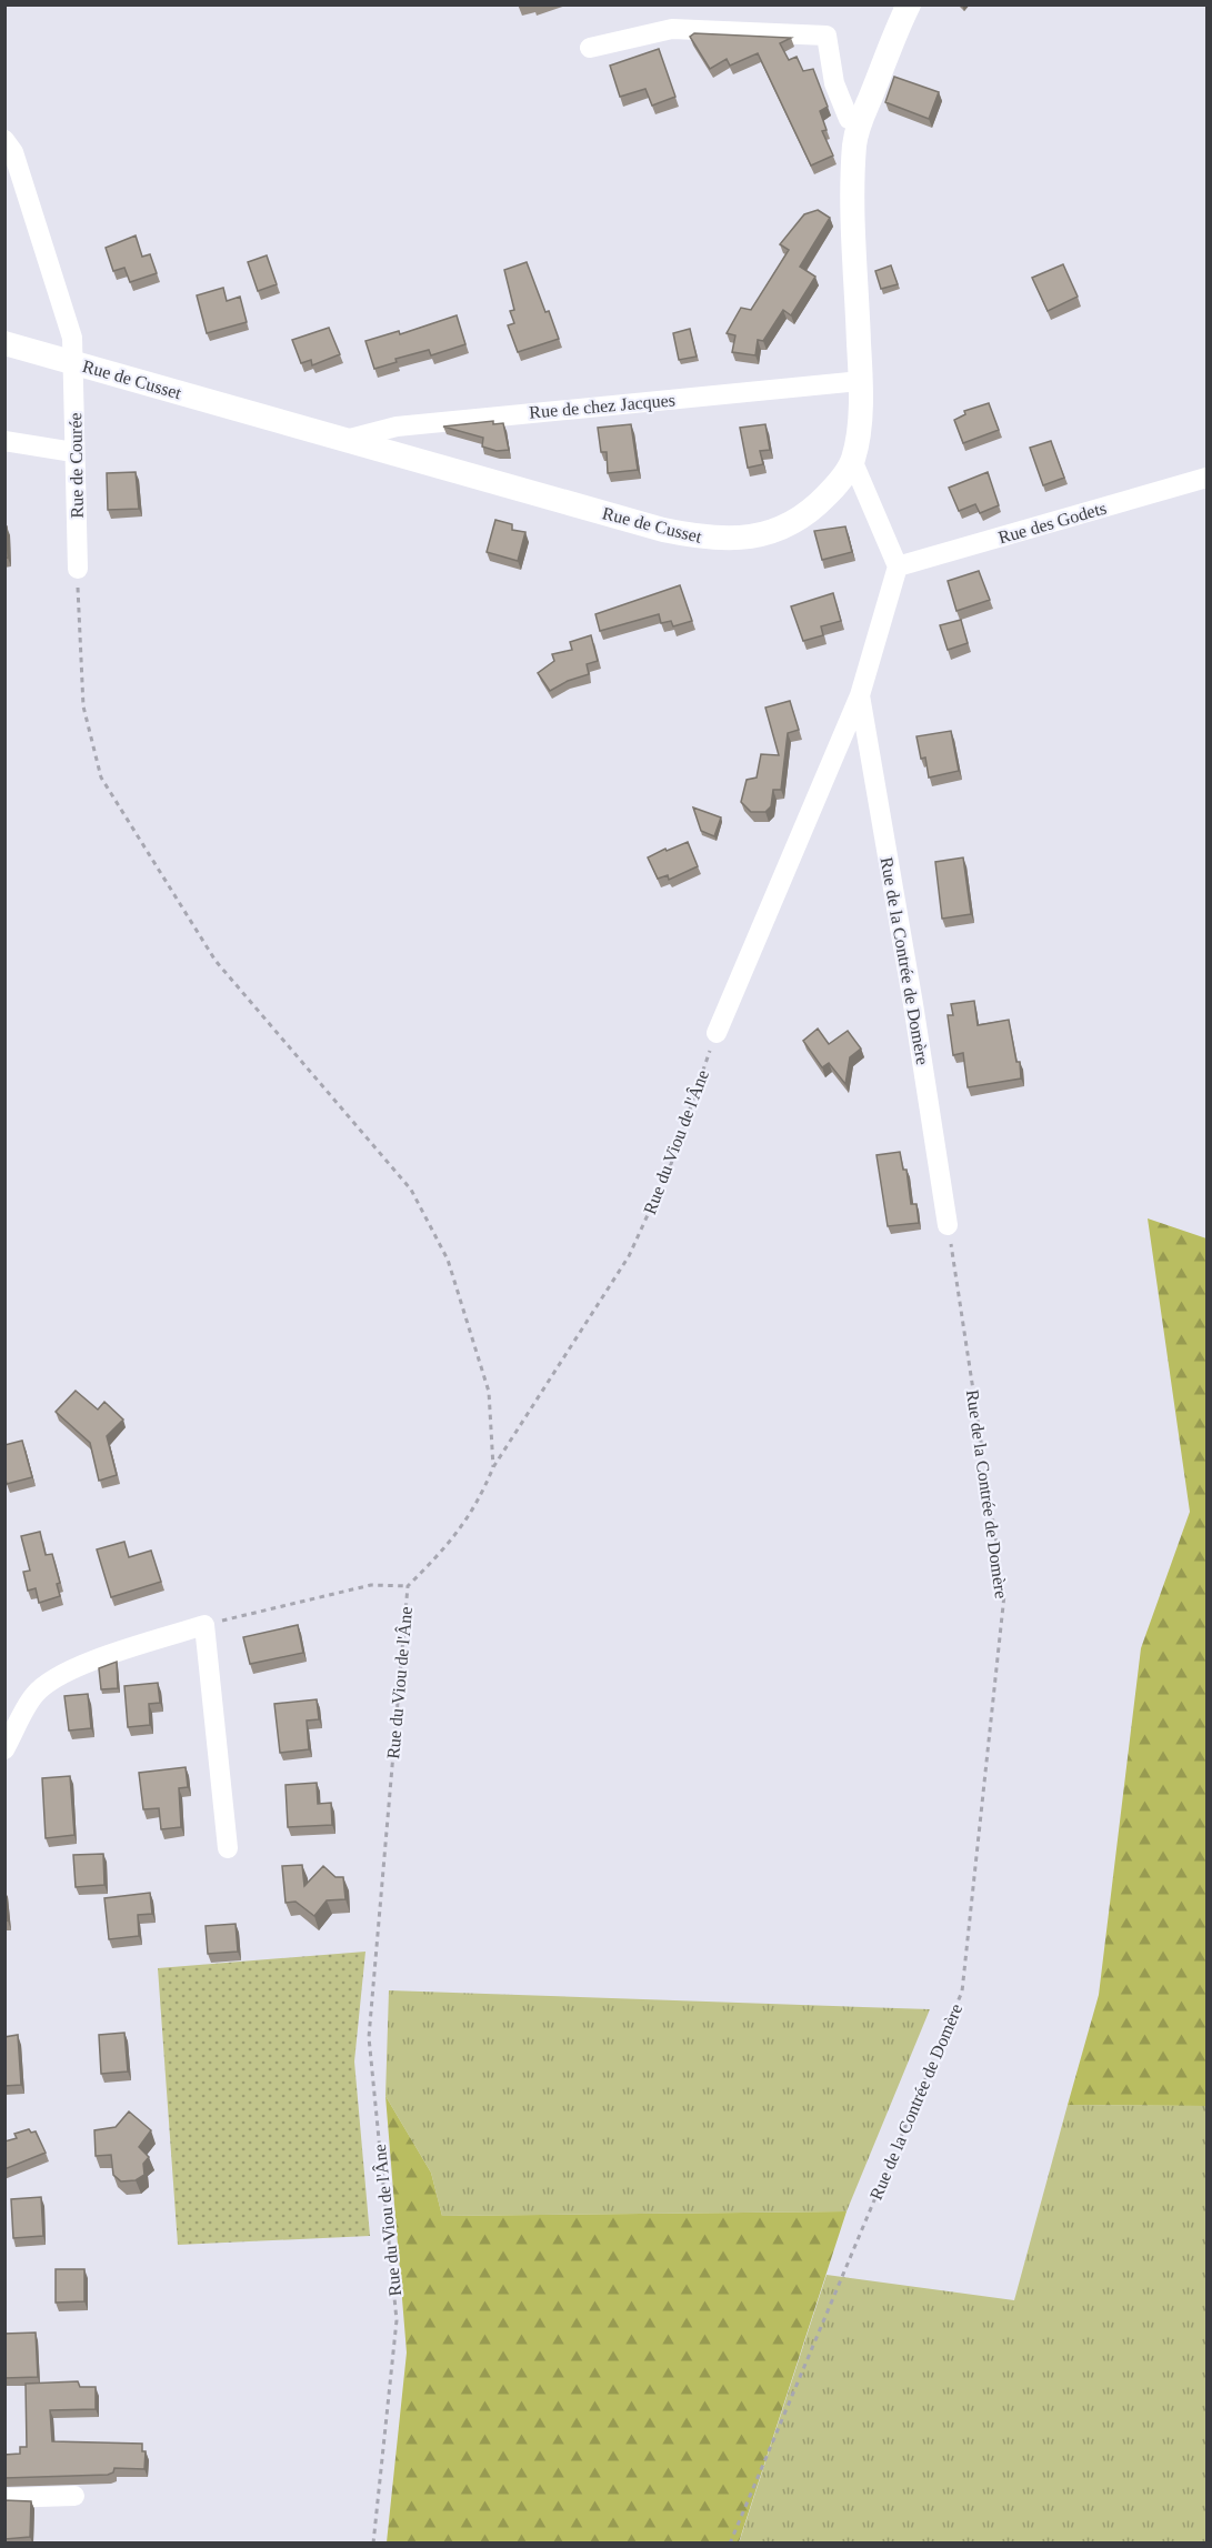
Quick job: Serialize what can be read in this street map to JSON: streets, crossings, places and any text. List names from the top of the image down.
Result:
{
  "streets": {
    "street": [
      "Rue de Cusset",
      "Rue de chez Jacques",
      "Rue de Courée",
      "Rue des Godets",
      "Rue de la Contrée de Domère"
    ],
    "path": ["Rue du Viou de l'Âne"]
  },
  "crossings": [
    ["Rue de Cusset", "Rue de chez Jacques"],
    ["Rue de Cusset", "Rue de Courée"],
    ["Rue des Godets", "Rue de la Contrée de Domère"]
  ]
}
